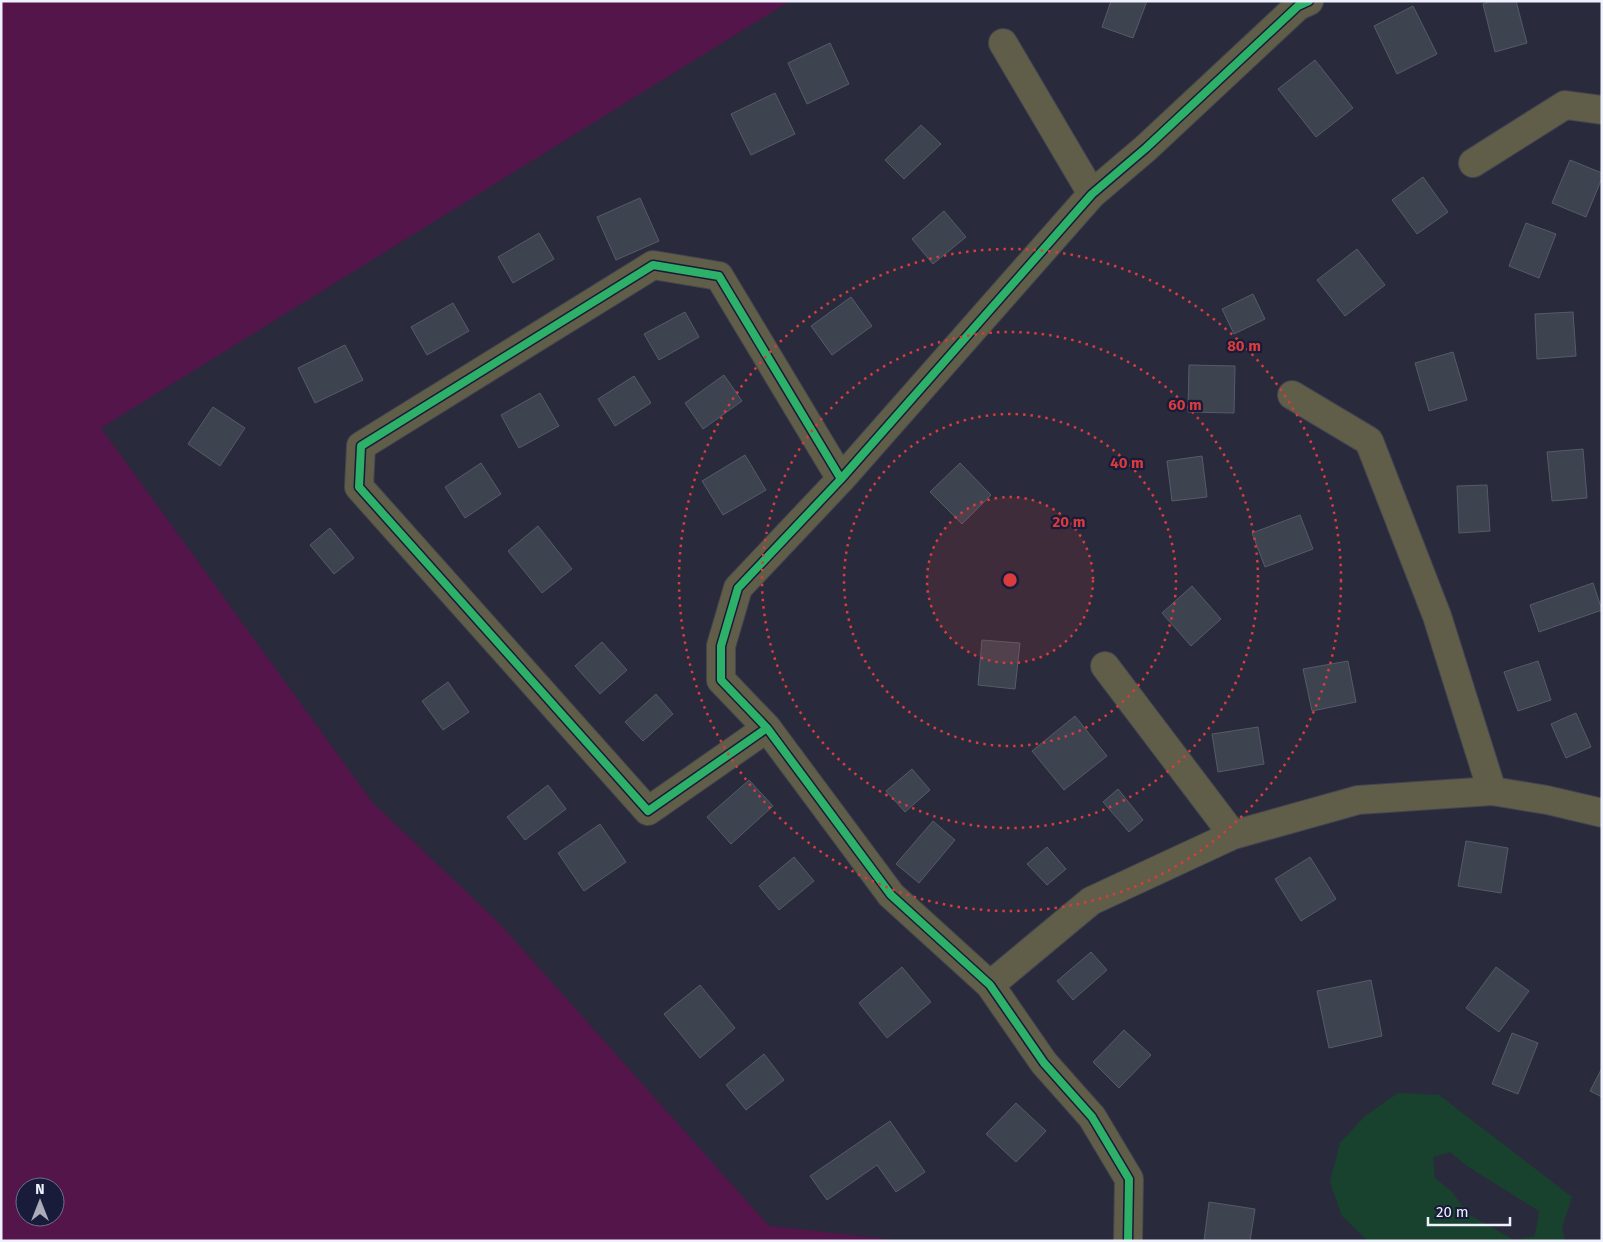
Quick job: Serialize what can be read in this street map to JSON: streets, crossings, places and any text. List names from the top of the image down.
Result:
{
  "scale_bar": "20 m",
  "north": "top",
  "rings": [
    "80 m",
    "60 m",
    "40 m",
    "20 m"
  ]
}
